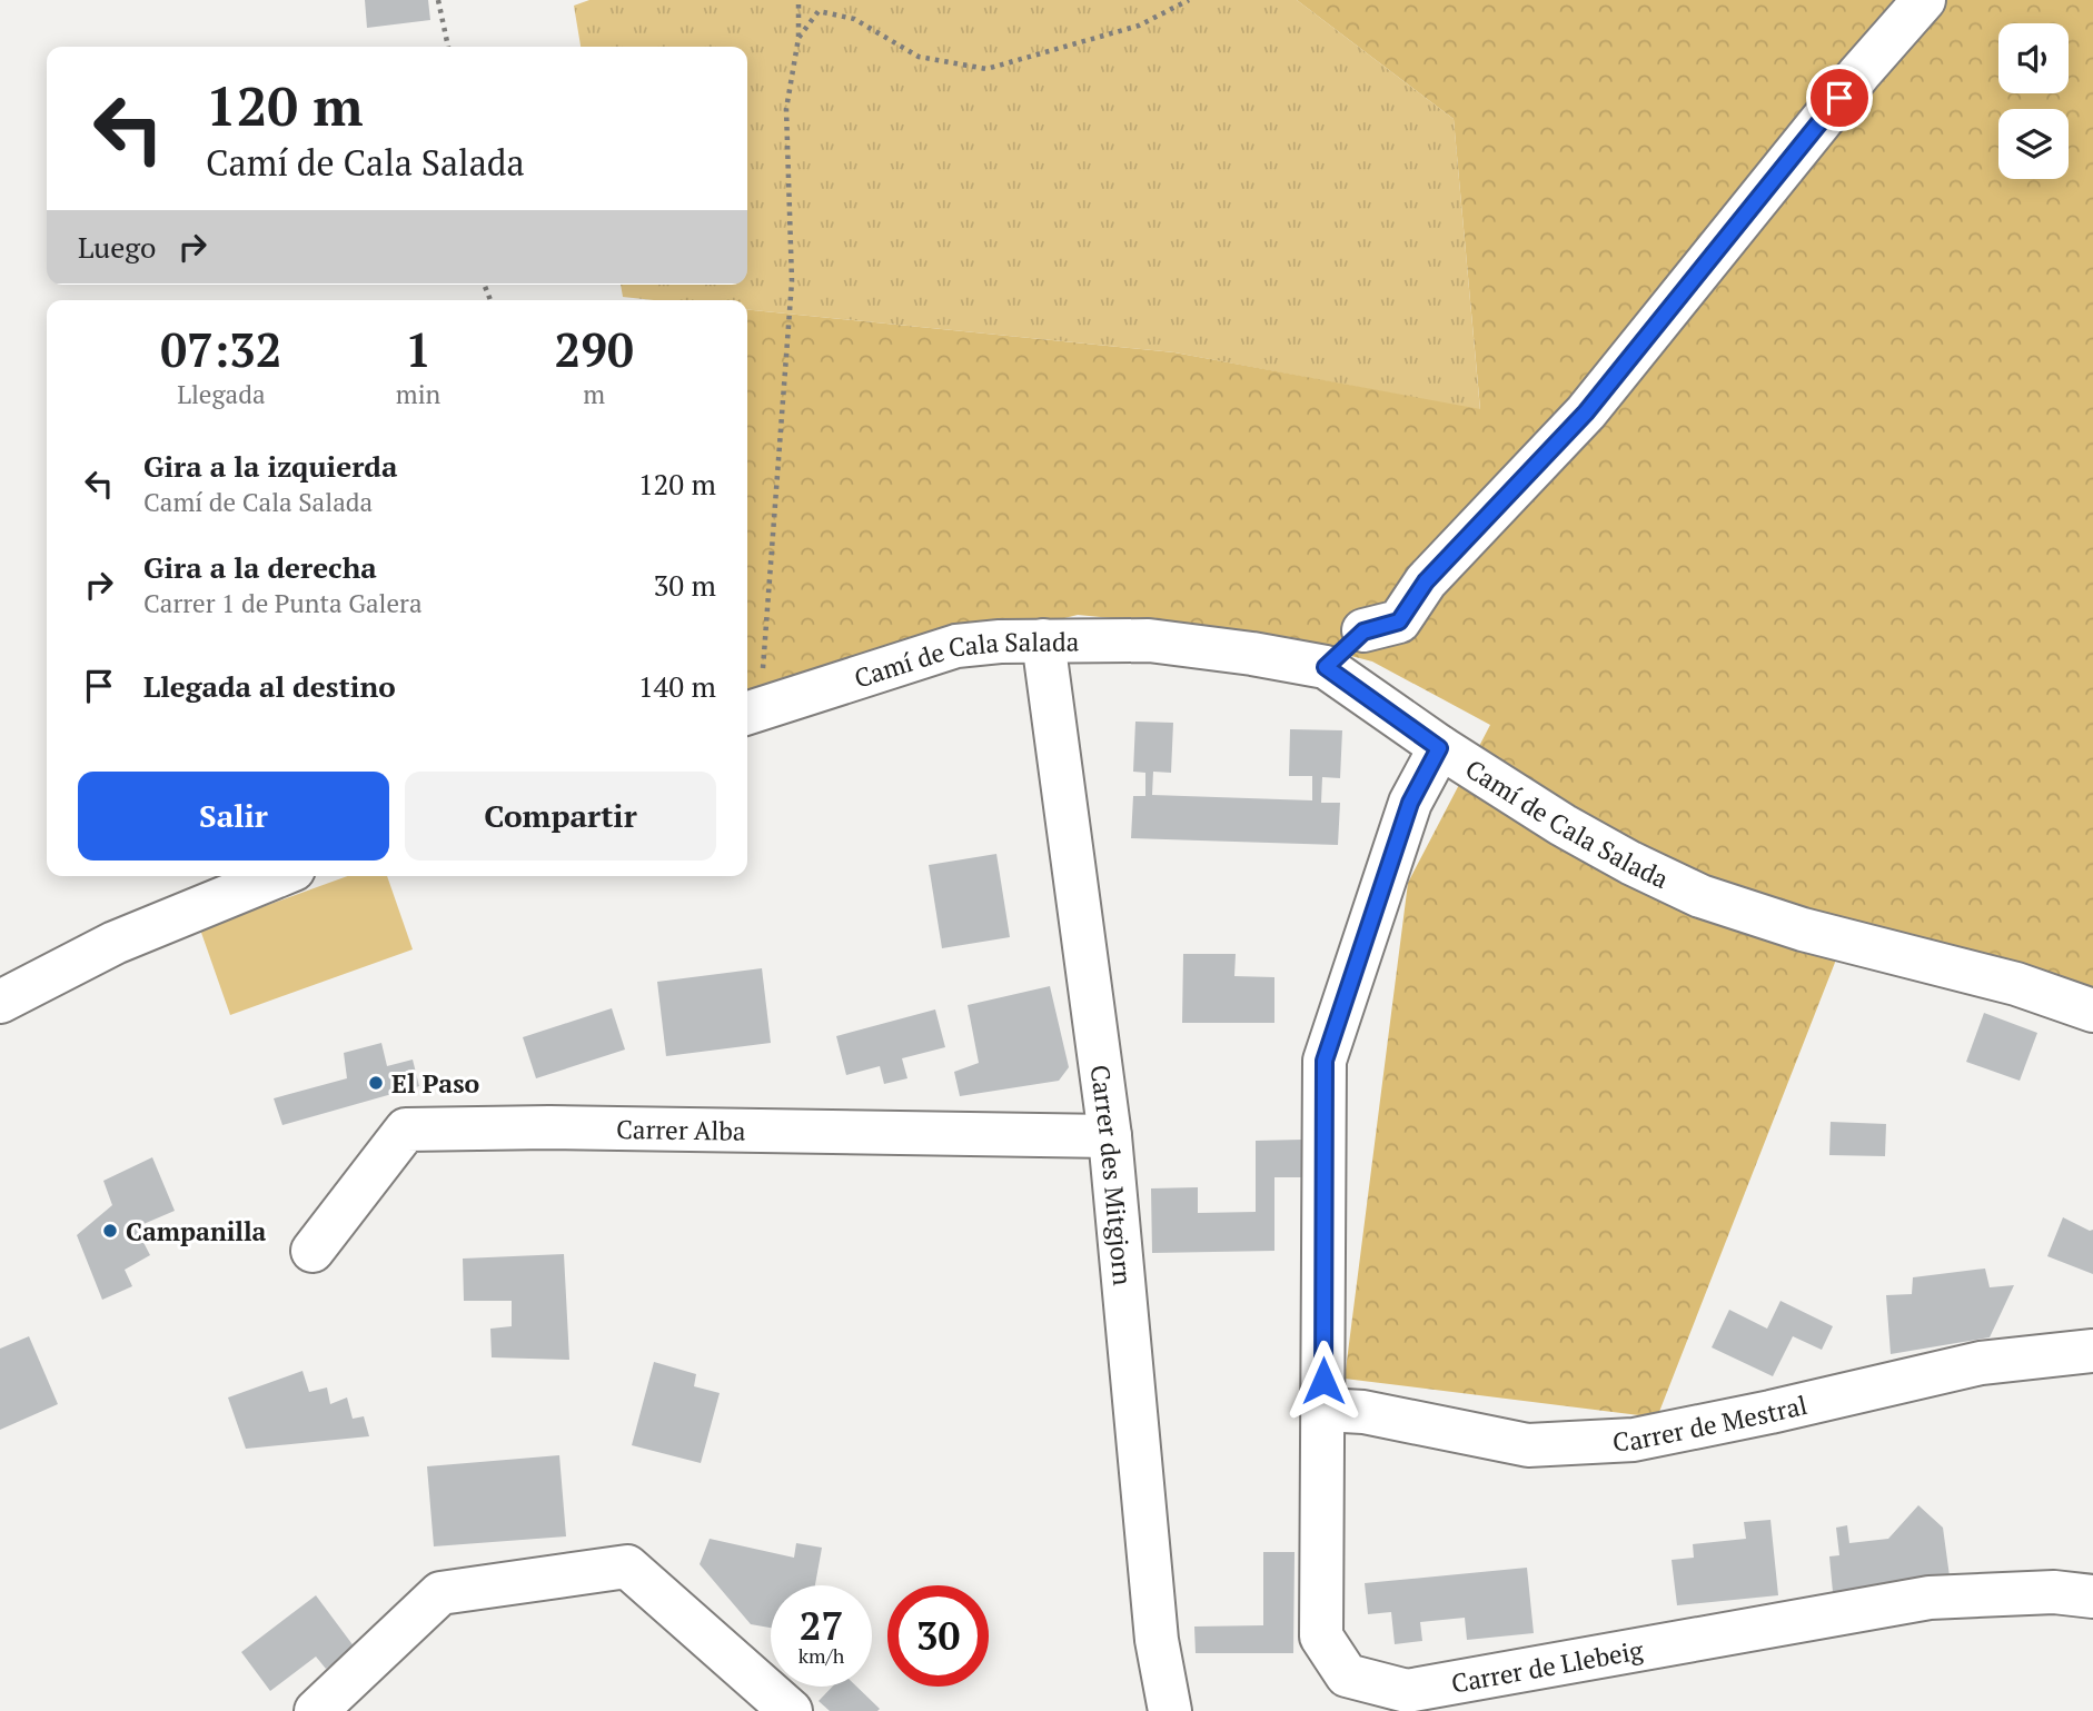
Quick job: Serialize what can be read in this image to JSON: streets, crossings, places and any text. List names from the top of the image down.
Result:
{
  "streets": {
    "street": [
      "Camí de Cala Salada",
      "Carrer Alba",
      "Carrer des Mitgjorn",
      "Carrer de Mestral",
      "Carrer de Llebeig"
    ]
  },
  "crossings": [
    ["Camí de Cala Salada", "Carrer des Mitgjorn"],
    ["Camí de Cala Salada", "Carrer de Llebeig"],
    ["Carrer Alba", "Carrer des Mitgjorn"],
    ["Carrer de Mestral", "Carrer de Llebeig"]
  ],
  "places": ["El Paso", "Campanilla"],
  "page": {
    "turn": ["120 m", "Camí de Cala Salada"],
    "then": "Luego",
    "eta": [
      "07:32",
      "Llegada",
      "1",
      "min",
      "290",
      "m"
    ],
    "list": [
      {
        "name": "Gira a la izquierda",
        "note": "Camí de Cala Salada",
        "value": "120 m"
      },
      {
        "name": "Gira a la derecha",
        "note": "Carrer 1 de Punta Galera",
        "value": "30 m"
      },
      {
        "name": "Llegada al destino",
        "value": "140 m"
      }
    ],
    "buttons": ["Salir", "Compartir"],
    "speed": "27 km/h",
    "limit": "30"
  }
}
